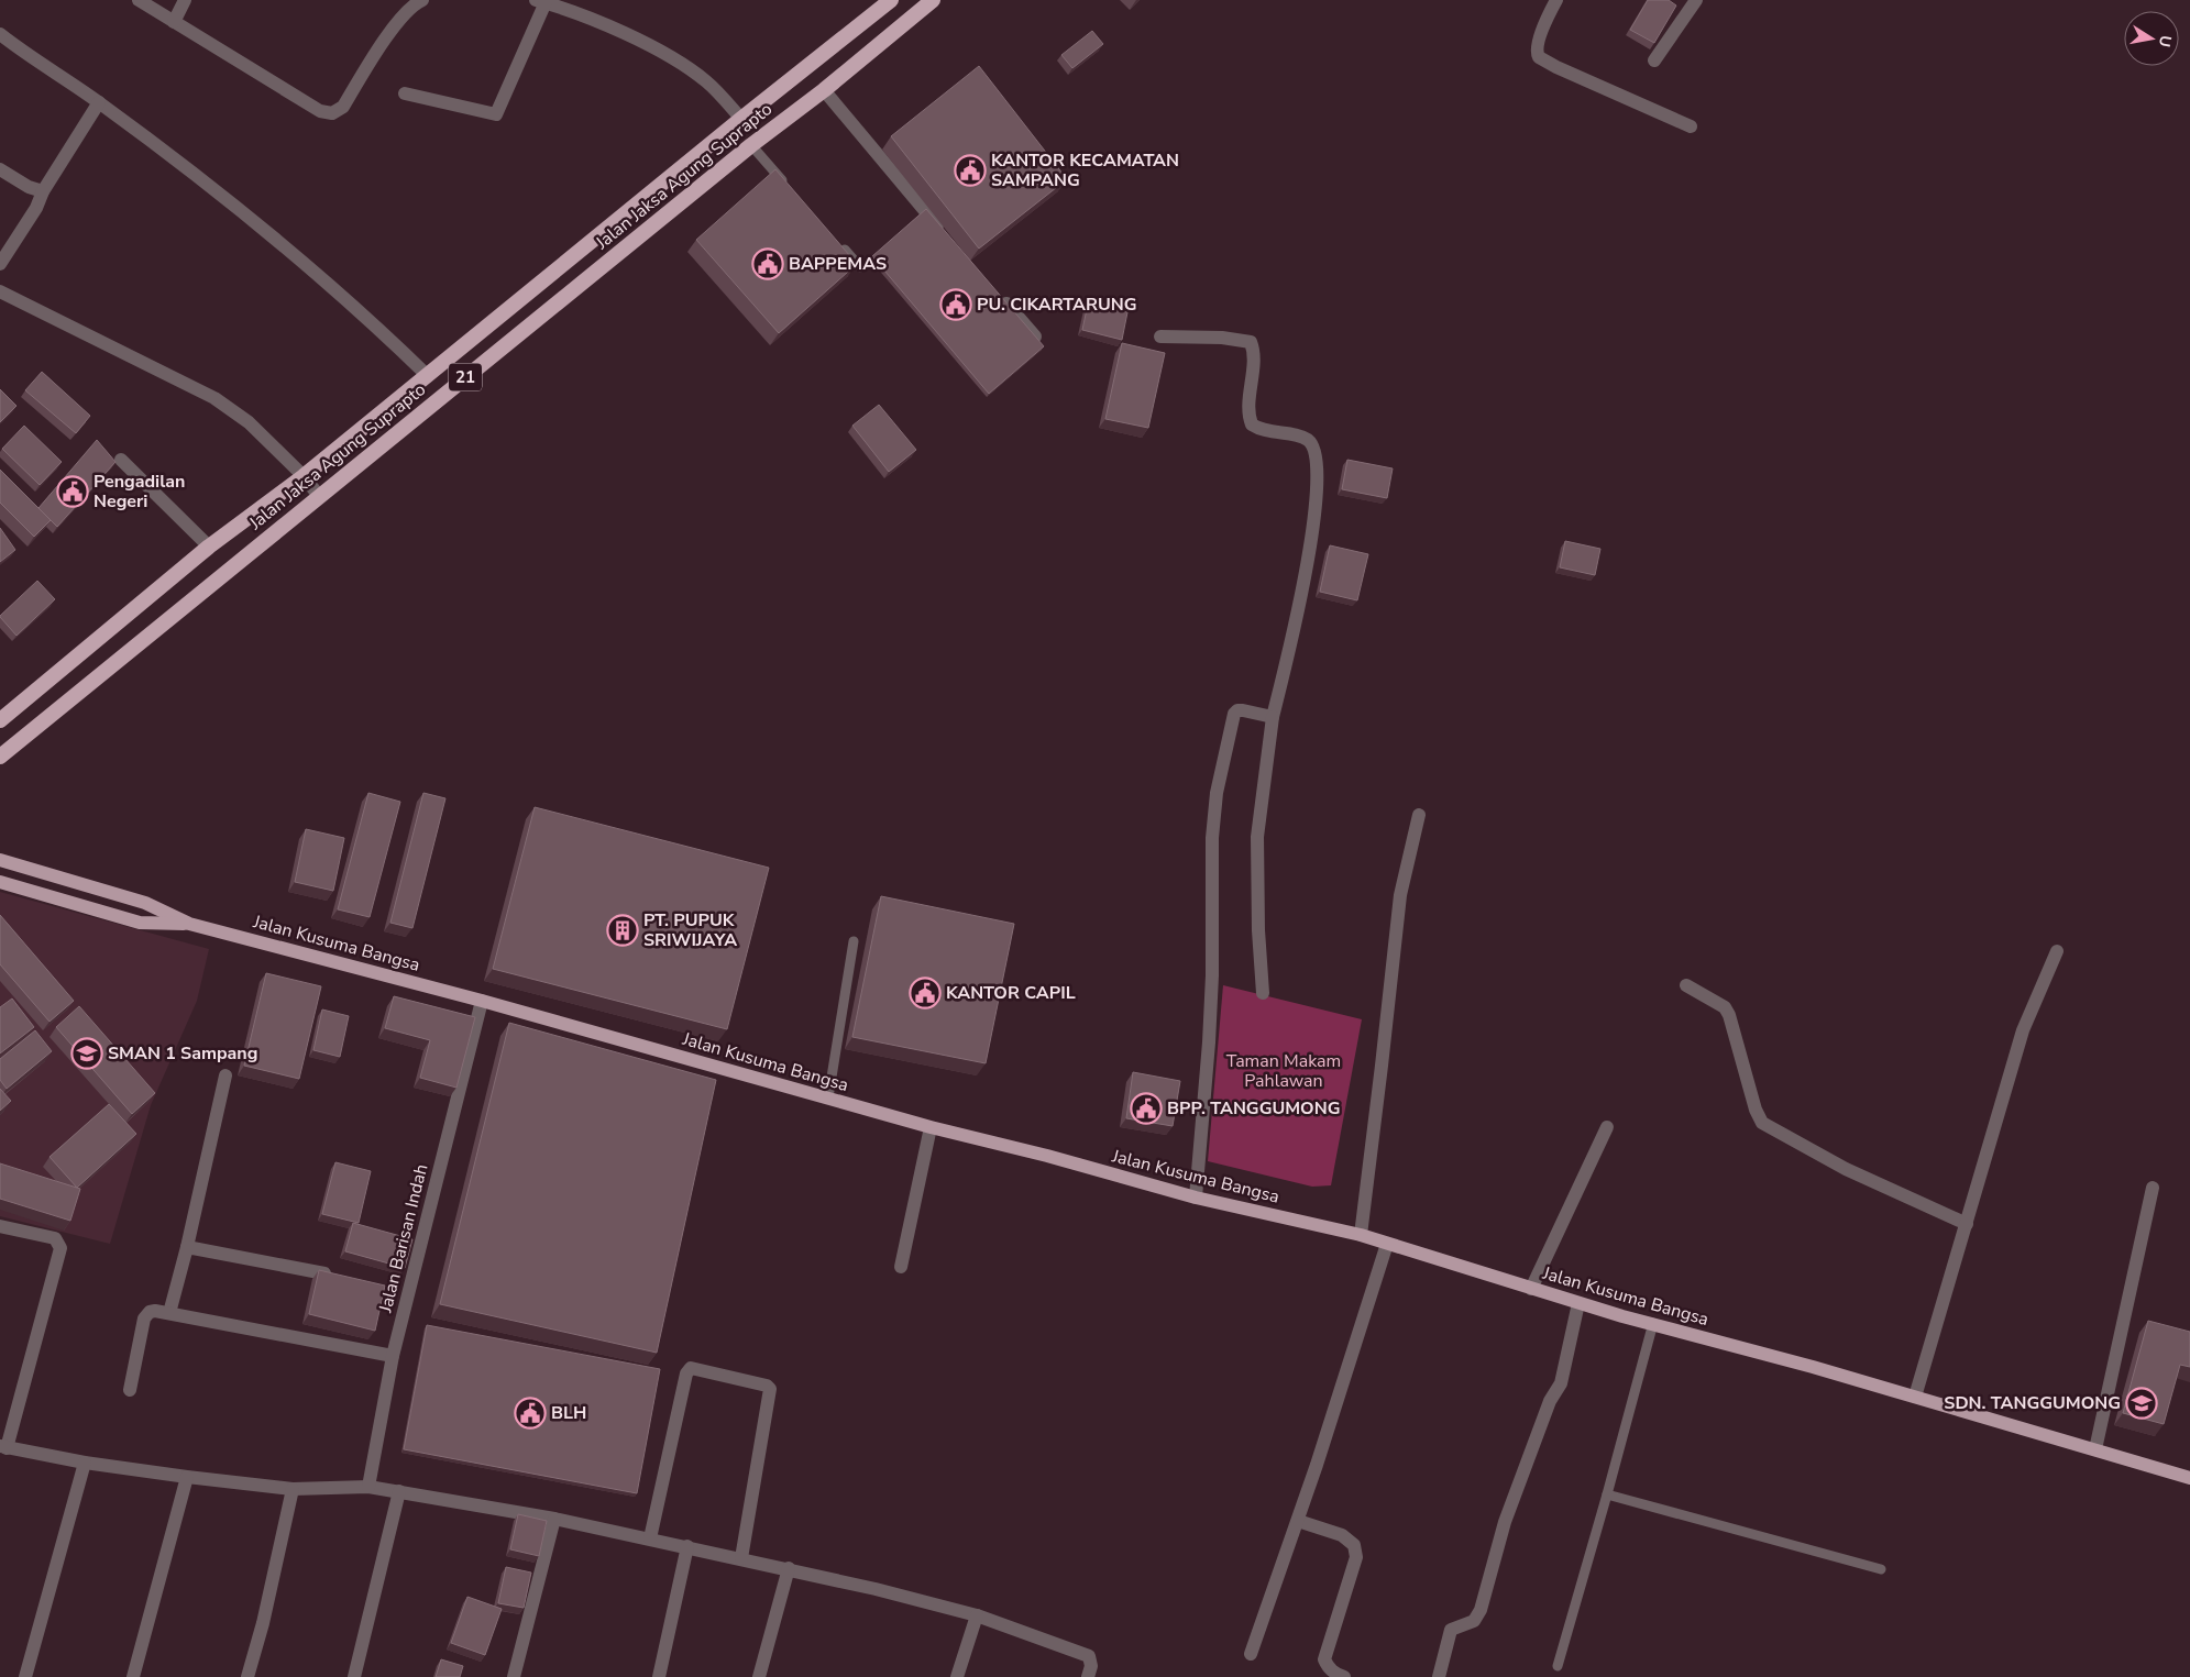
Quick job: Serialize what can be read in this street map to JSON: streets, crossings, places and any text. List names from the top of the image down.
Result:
{
  "streets": {
    "highway": ["Jalan Jaksa Agung Suprapto", "21"],
    "main road": ["Jalan Kusuma Bangsa"],
    "street": ["Jalan Barisan Indah"]
  },
  "crossings": [
    ["Jalan Kusuma Bangsa", "Jalan Barisan Indah"]
  ],
  "parks": ["Taman Makam Pahlawan"],
  "places": {
    "public building": [
      "KANTOR KECAMATAN SAMPANG",
      "BAPPEMAS",
      "PU. CIKARTARUNG",
      "Pengadilan Negeri",
      "KANTOR CAPIL",
      "BPP. TANGGUMONG",
      "BLH"
    ],
    "building": ["PT. PUPUK SRIWIJAYA"],
    "school or university": ["SMAN 1 Sampang", "SDN. TANGGUMONG"]
  },
  "north": "right"
}
